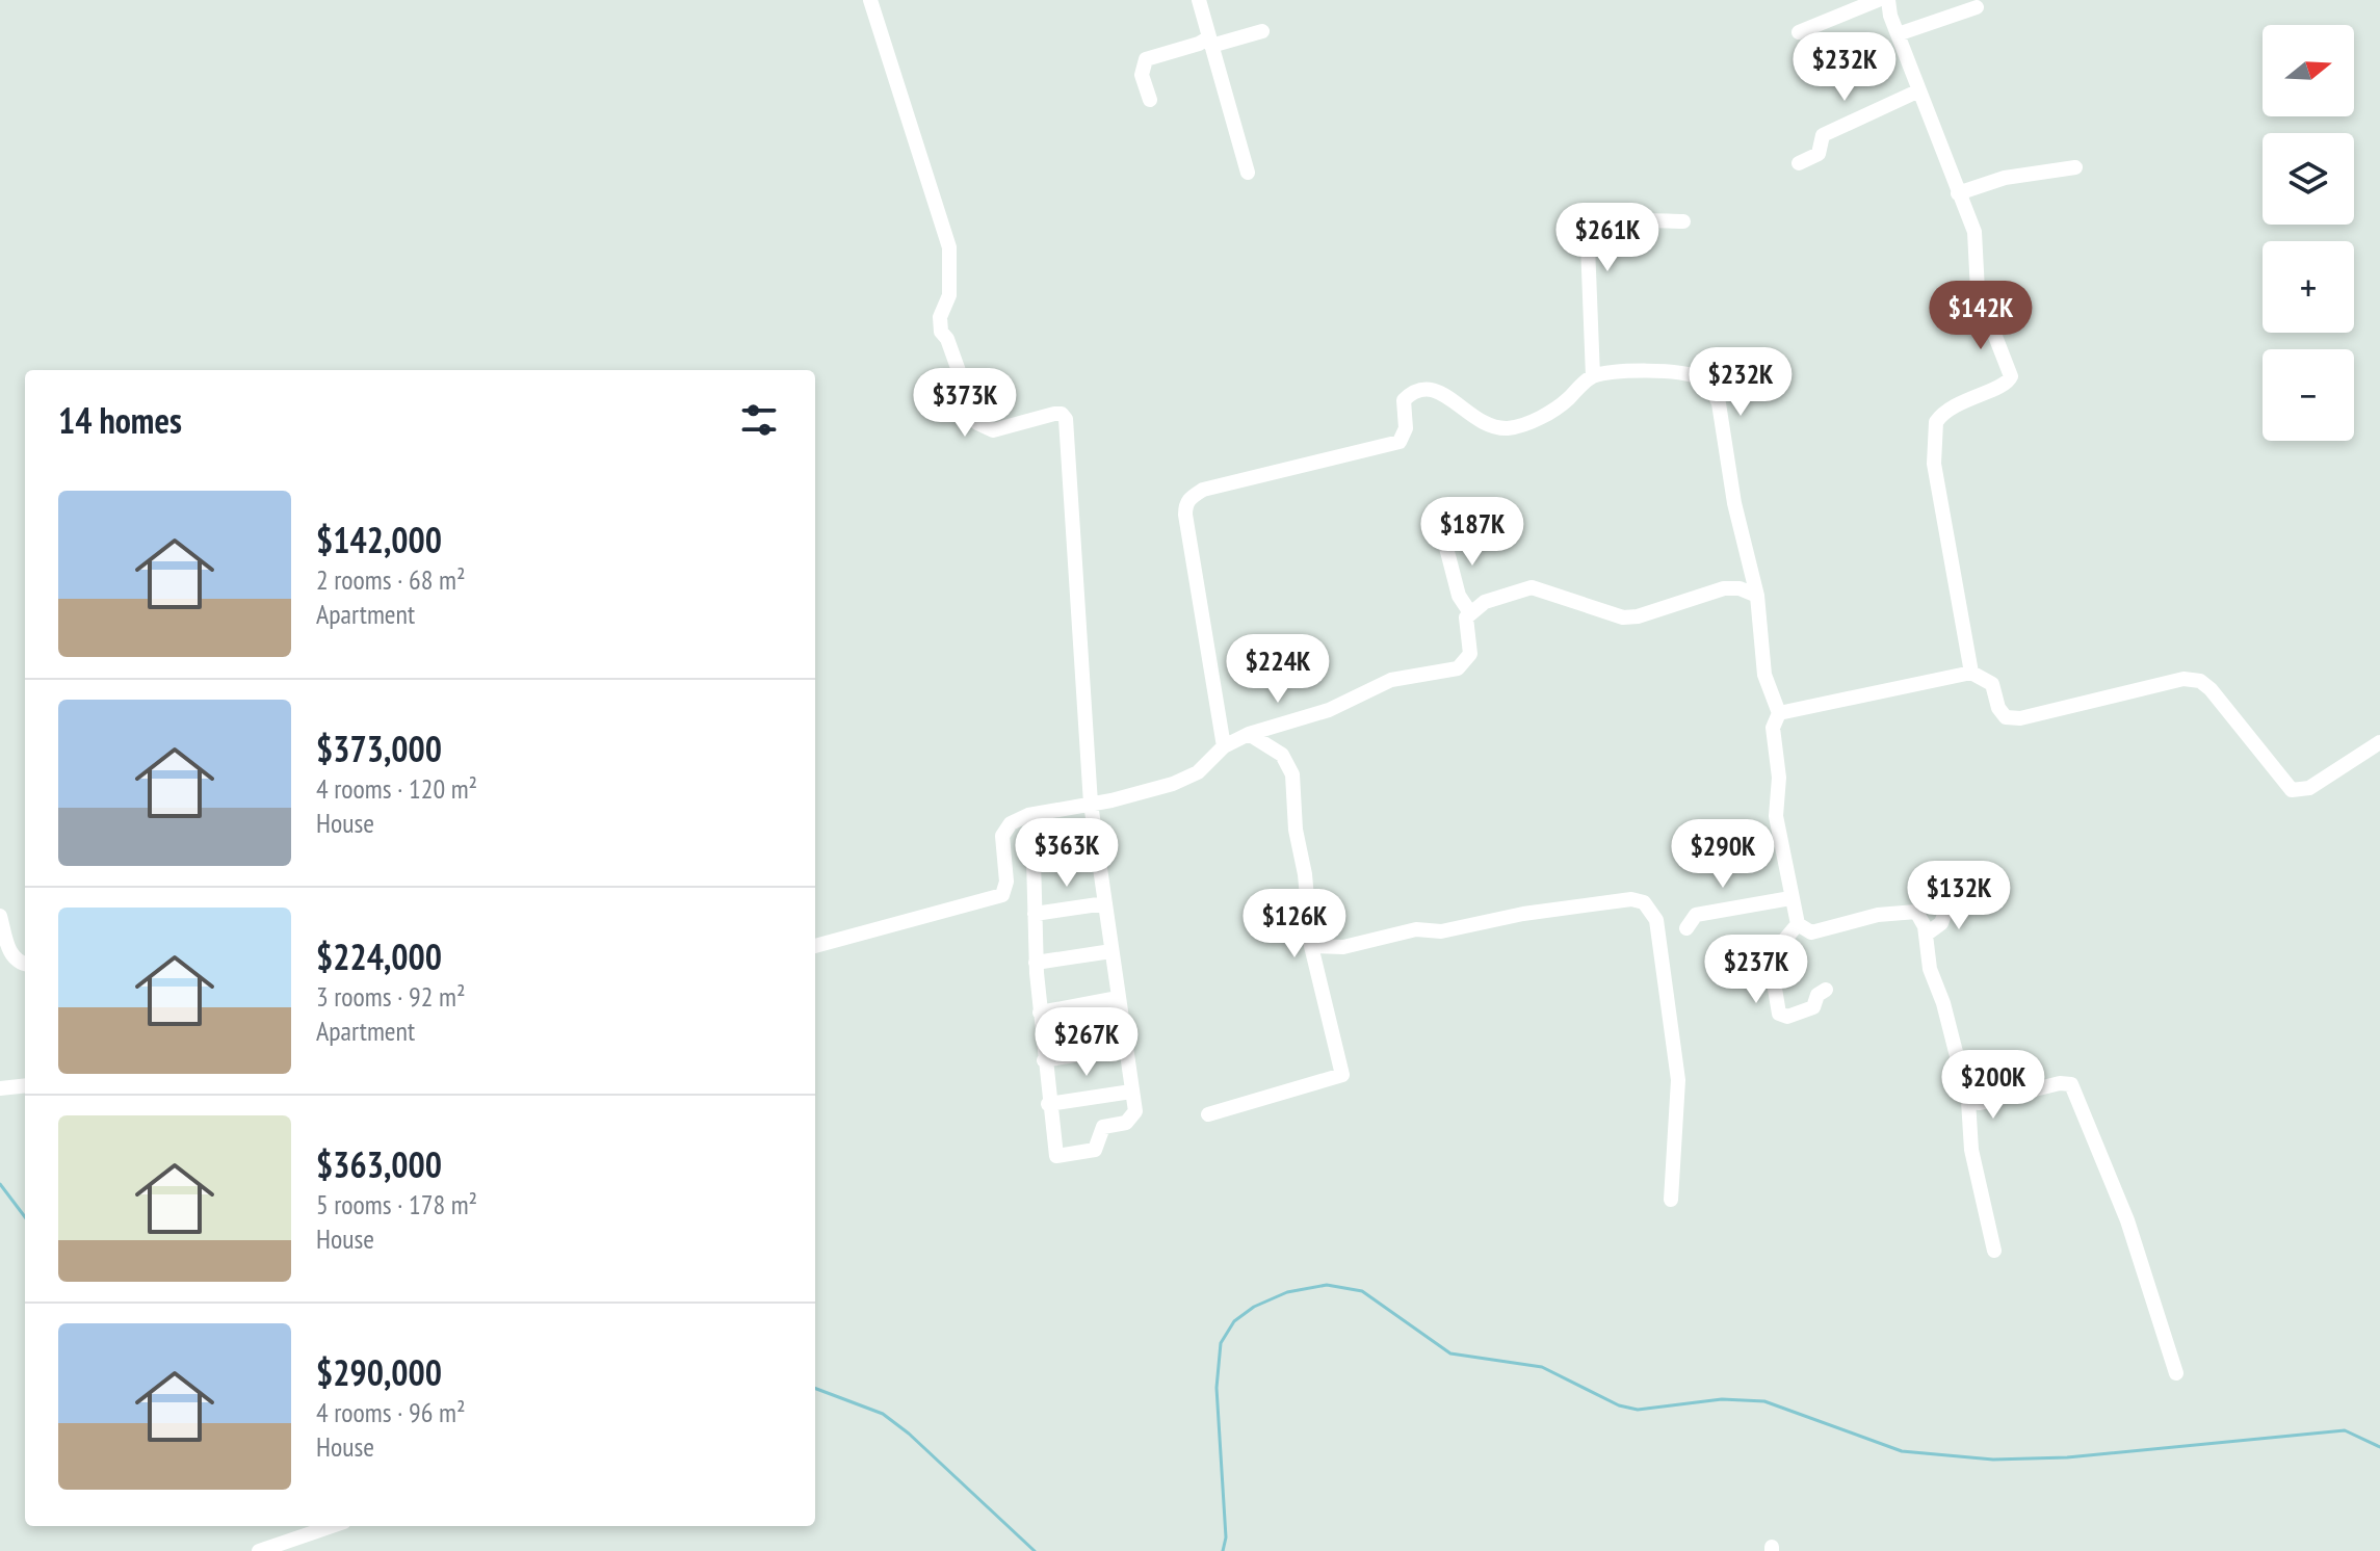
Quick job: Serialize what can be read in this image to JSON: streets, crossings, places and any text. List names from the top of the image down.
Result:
{
  "north": "right",
  "page": {
    "map_buttons": ["+", "−"],
    "price": [
      "$232K",
      "$261K",
      "$142K",
      "$232K",
      "$373K",
      "$187K",
      "$224K",
      "$363K",
      "$290K",
      "$132K",
      "$126K",
      "$237K",
      "$267K",
      "$200K"
    ],
    "heading": "14 homes",
    "list": [
      {
        "name": "$142,000",
        "note": "2 rooms · 68 m² · Apartment"
      },
      {
        "name": "$373,000",
        "note": "4 rooms · 120 m² · House"
      },
      {
        "name": "$224,000",
        "note": "3 rooms · 92 m² · Apartment"
      },
      {
        "name": "$363,000",
        "note": "5 rooms · 178 m² · House"
      },
      {
        "name": "$290,000",
        "note": "4 rooms · 96 m² · House"
      }
    ]
  }
}
